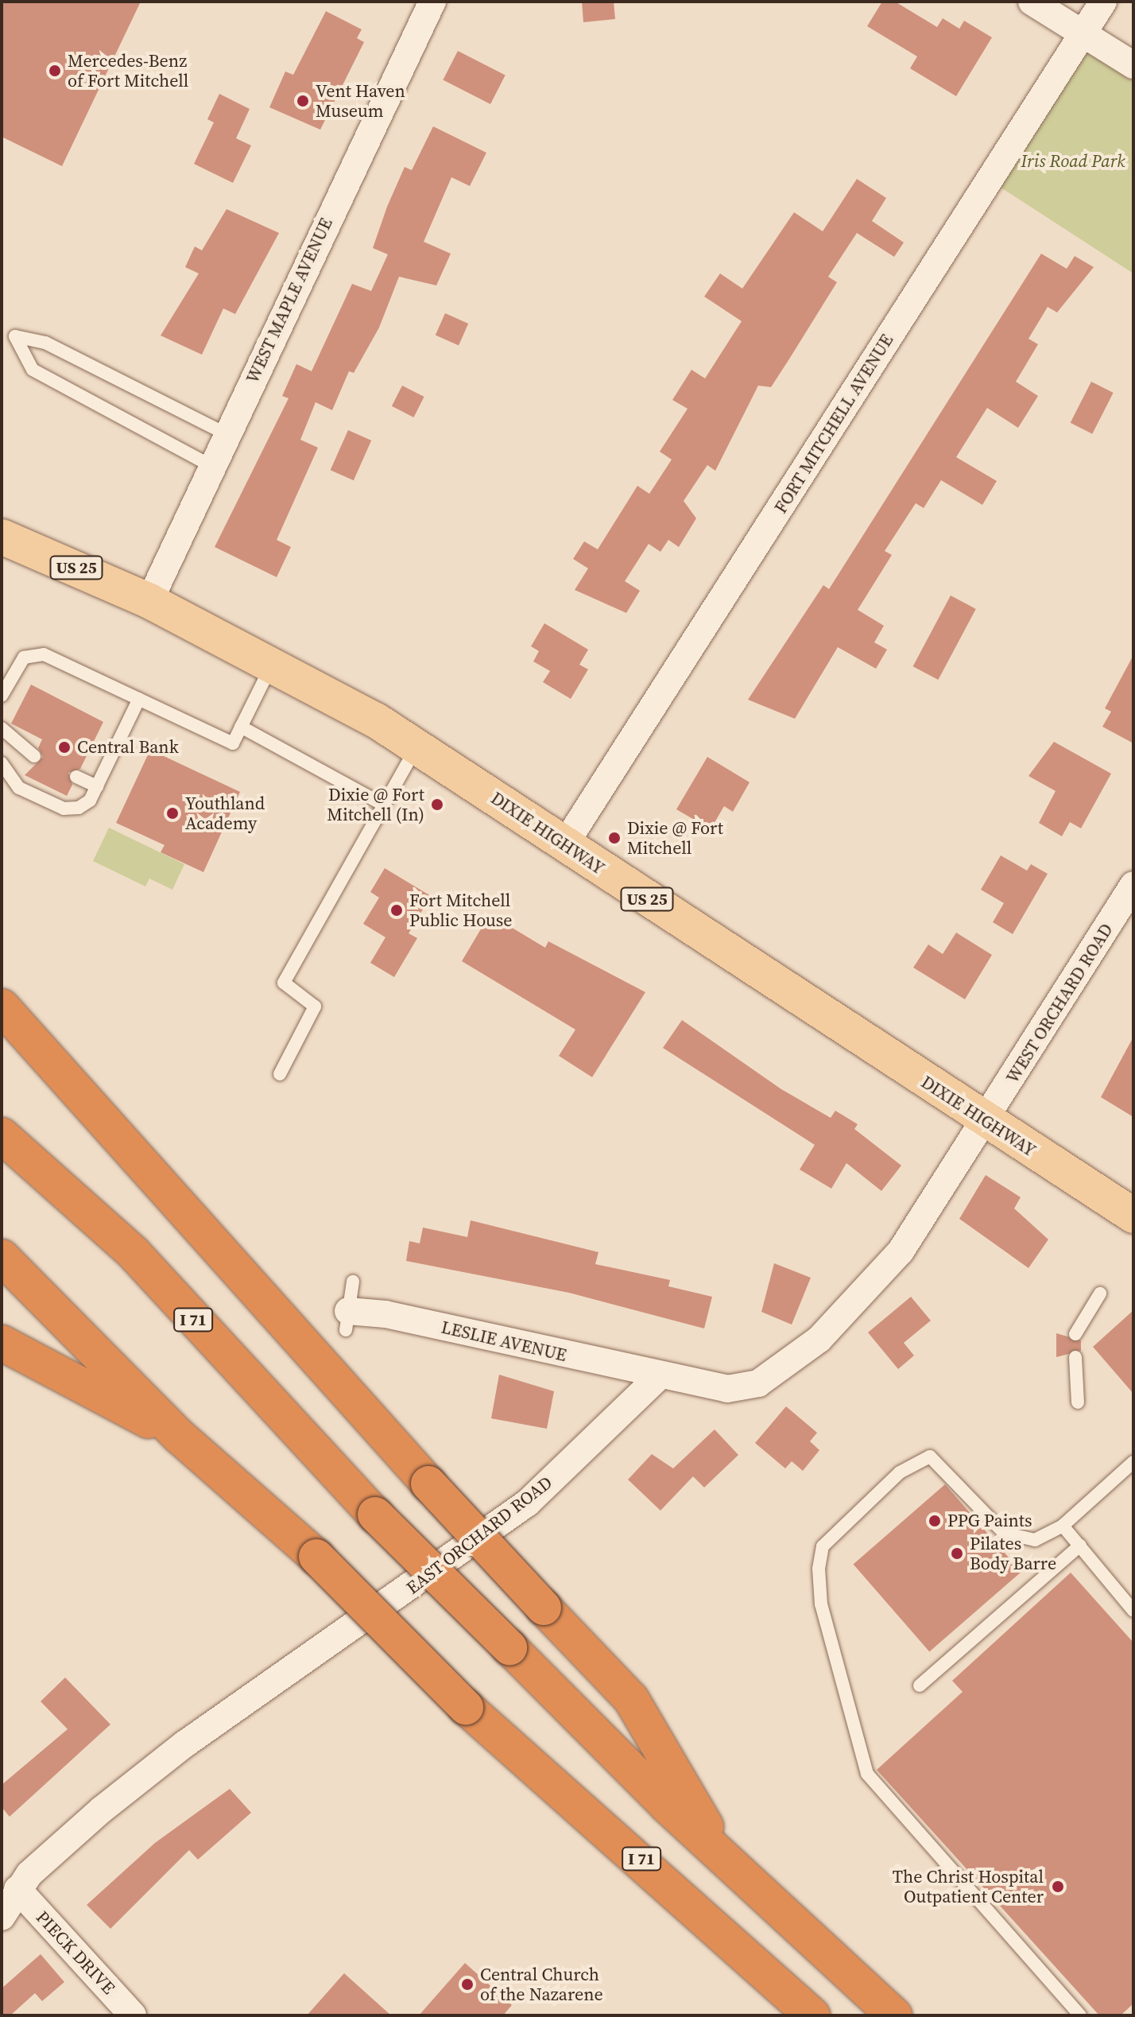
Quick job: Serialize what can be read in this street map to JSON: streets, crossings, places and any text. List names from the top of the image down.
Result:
{
  "streets": {
    "highway": ["I 71"],
    "main road": ["US 25", "DIXIE HIGHWAY"],
    "street": [
      "WEST MAPLE AVENUE",
      "FORT MITCHELL AVENUE",
      "WEST ORCHARD ROAD",
      "LESLIE AVENUE",
      "EAST ORCHARD ROAD",
      "PIECK DRIVE"
    ]
  },
  "crossings": [
    ["WEST MAPLE AVENUE", "DIXIE HIGHWAY"],
    ["FORT MITCHELL AVENUE", "DIXIE HIGHWAY"],
    ["DIXIE HIGHWAY", "WEST ORCHARD ROAD"],
    ["LESLIE AVENUE", "EAST ORCHARD ROAD"],
    ["EAST ORCHARD ROAD", "PIECK DRIVE"]
  ],
  "parks": ["Iris Road Park"],
  "places": [
    "Mercedes-Benz of Fort Mitchell",
    "Vent Haven Museum",
    "Central Bank",
    "Dixie @ Fort Mitchell (In)",
    "Youthland Academy",
    "Dixie @ Fort Mitchell",
    "Fort Mitchell Public House",
    "PPG Paints",
    "Pilates Body Barre",
    "The Christ Hospital Outpatient Center",
    "Central Church of the Nazarene"
  ]
}
